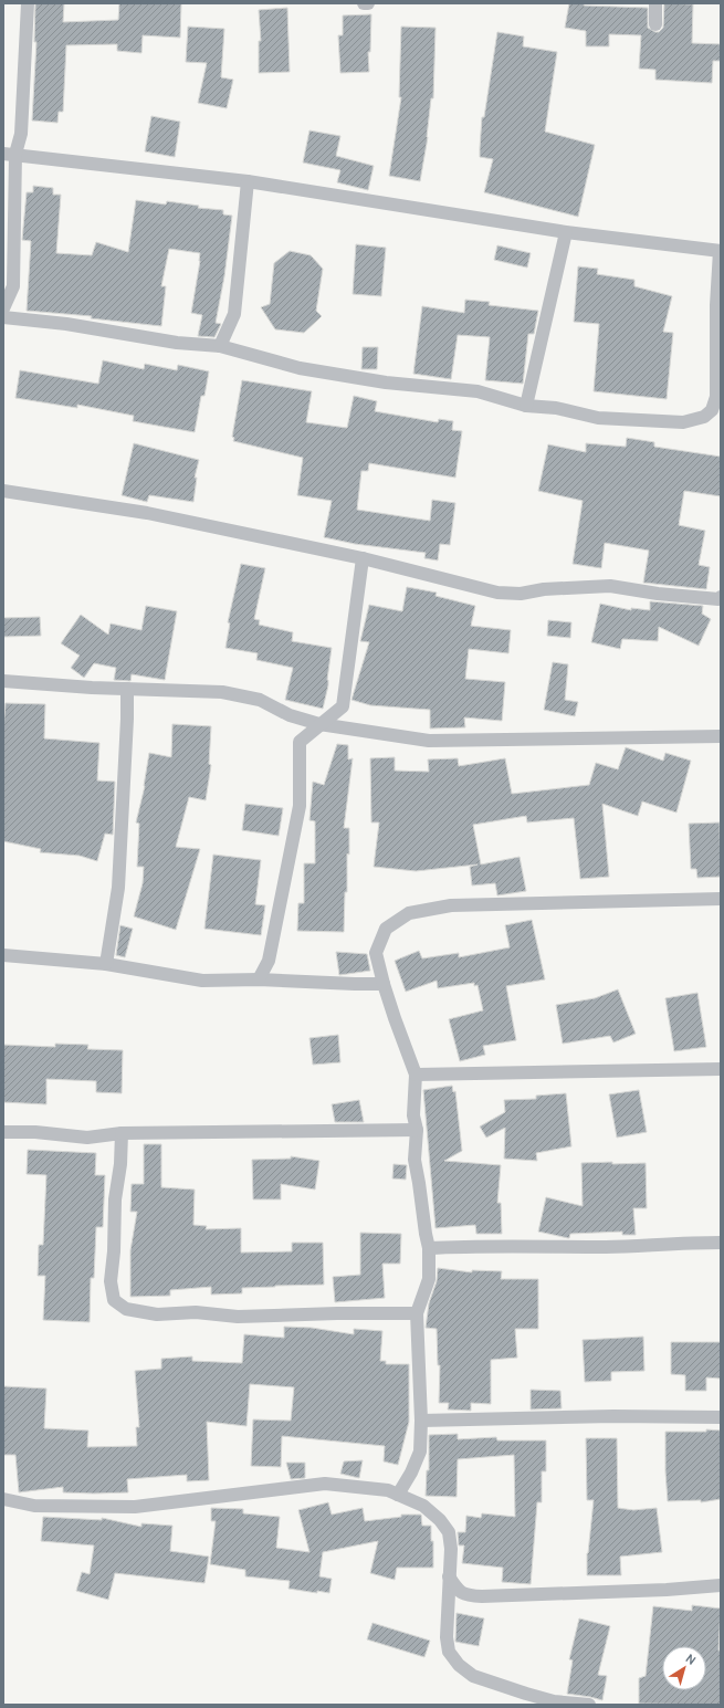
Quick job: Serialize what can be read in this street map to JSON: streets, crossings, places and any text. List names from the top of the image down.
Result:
{
  "north": "top right"
}
